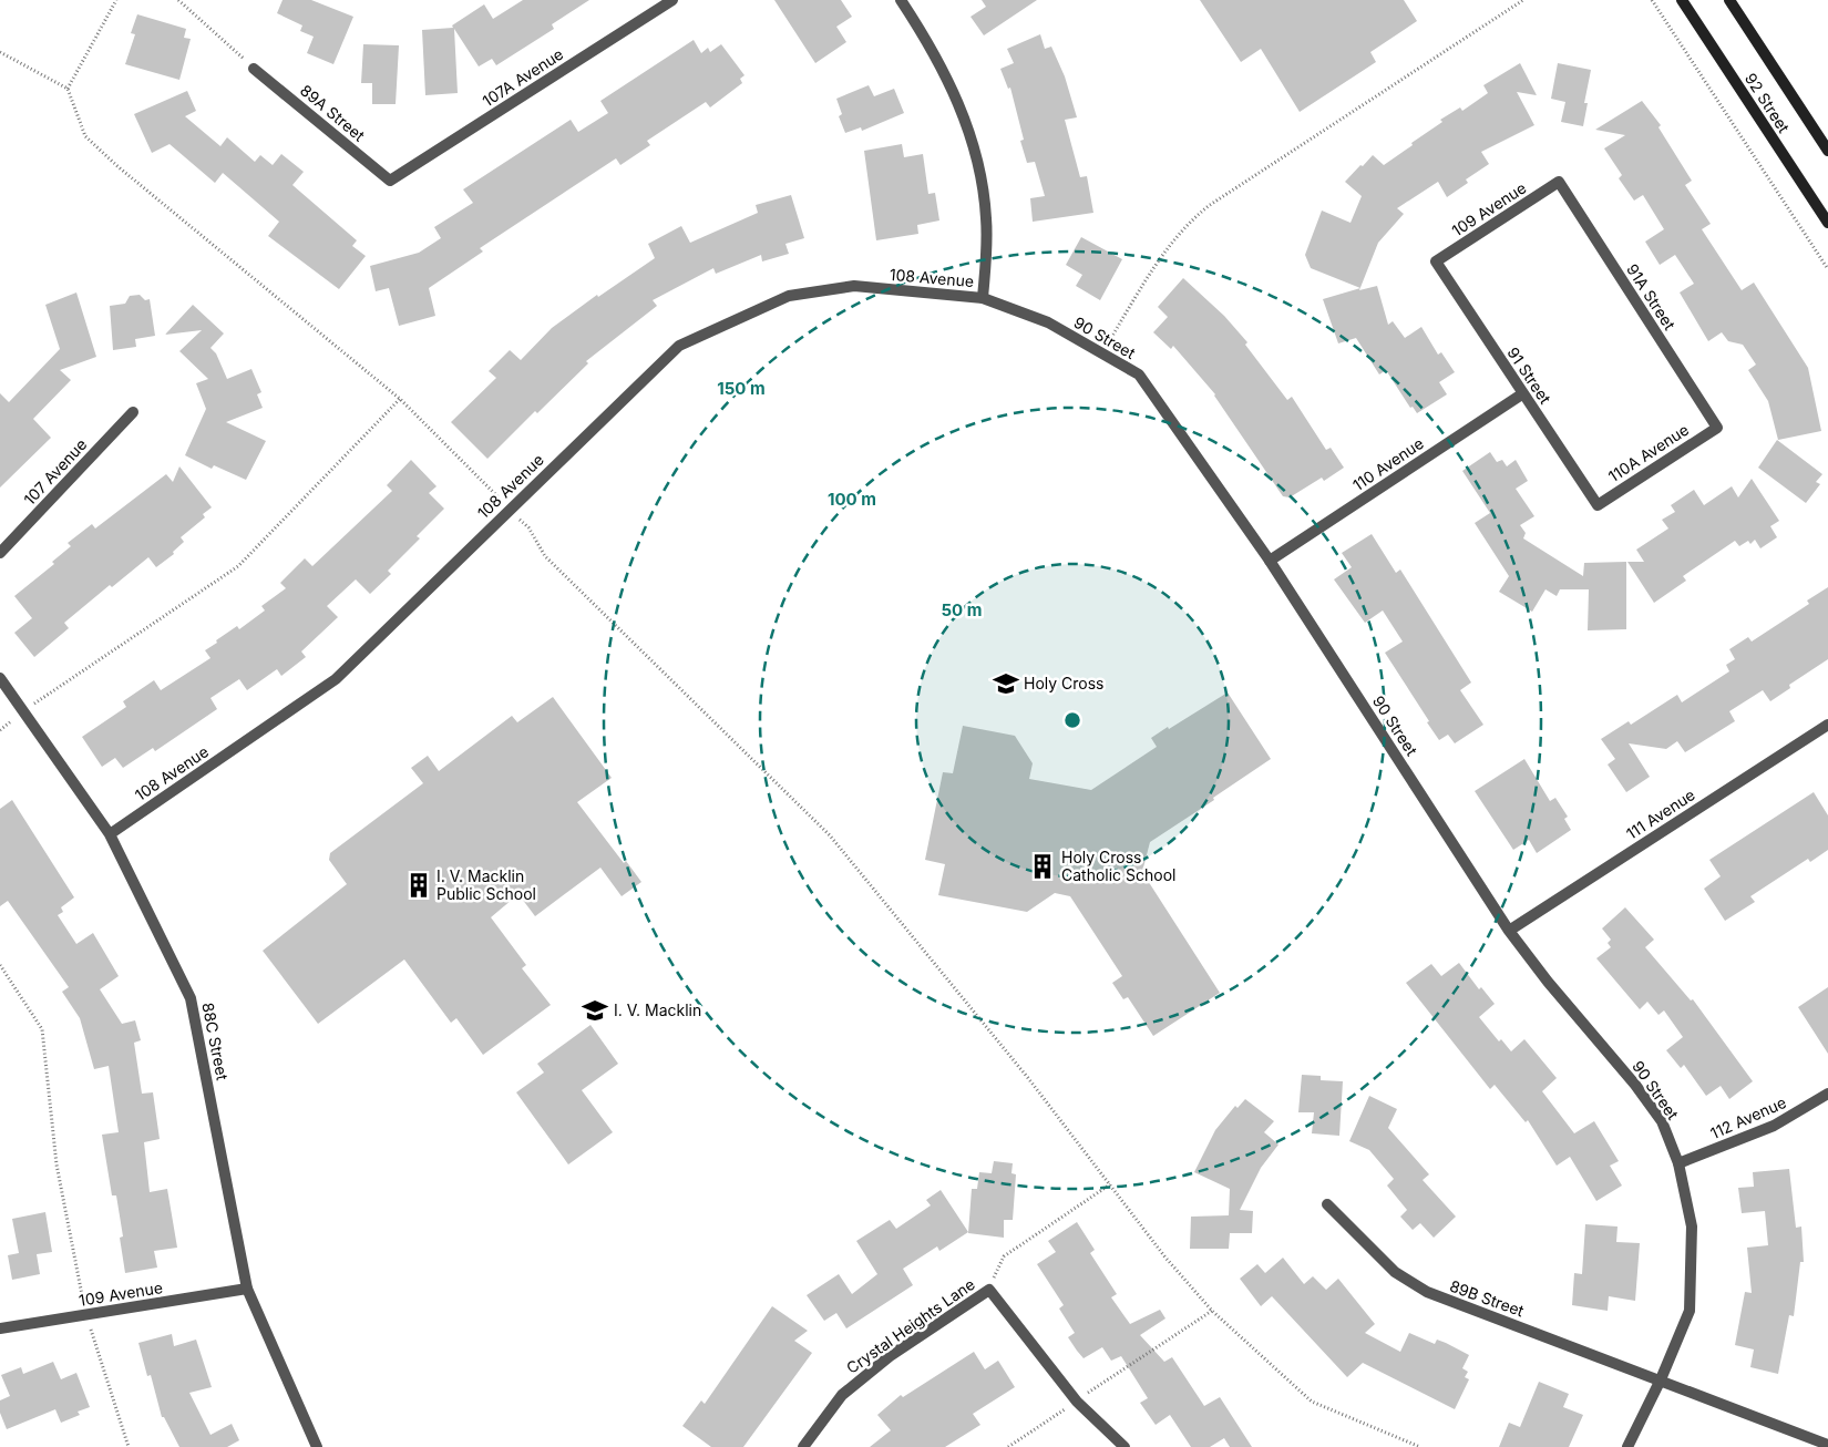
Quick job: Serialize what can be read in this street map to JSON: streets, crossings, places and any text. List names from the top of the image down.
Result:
{
  "streets": {
    "main road": ["92 Street"],
    "street": [
      "107A Avenue",
      "89A Street",
      "109 Avenue",
      "108 Avenue",
      "91A Street",
      "90 Street",
      "91 Street",
      "110A Avenue",
      "110 Avenue",
      "107 Avenue",
      "111 Avenue",
      "88C Street",
      "112 Avenue",
      "89B Street",
      "Crystal Heights Lane"
    ]
  },
  "crossings": [
    ["107A Avenue", "89A Street"],
    ["109 Avenue", "91A Street"],
    ["109 Avenue", "91 Street"],
    ["109 Avenue", "88C Street"],
    ["108 Avenue", "90 Street"],
    ["108 Avenue", "88C Street"],
    ["91A Street", "110A Avenue"],
    ["90 Street", "110 Avenue"],
    ["90 Street", "111 Avenue"],
    ["90 Street", "112 Avenue"],
    ["90 Street", "89B Street"],
    ["91 Street", "110A Avenue"],
    ["91 Street", "110 Avenue"]
  ],
  "places": {
    "school or university": ["Holy Cross", "I. V. Macklin"],
    "building": ["Holy Cross Catholic School", "I. V. Macklin Public School"]
  },
  "rings": ["150 m", "100 m", "50 m"]
}
